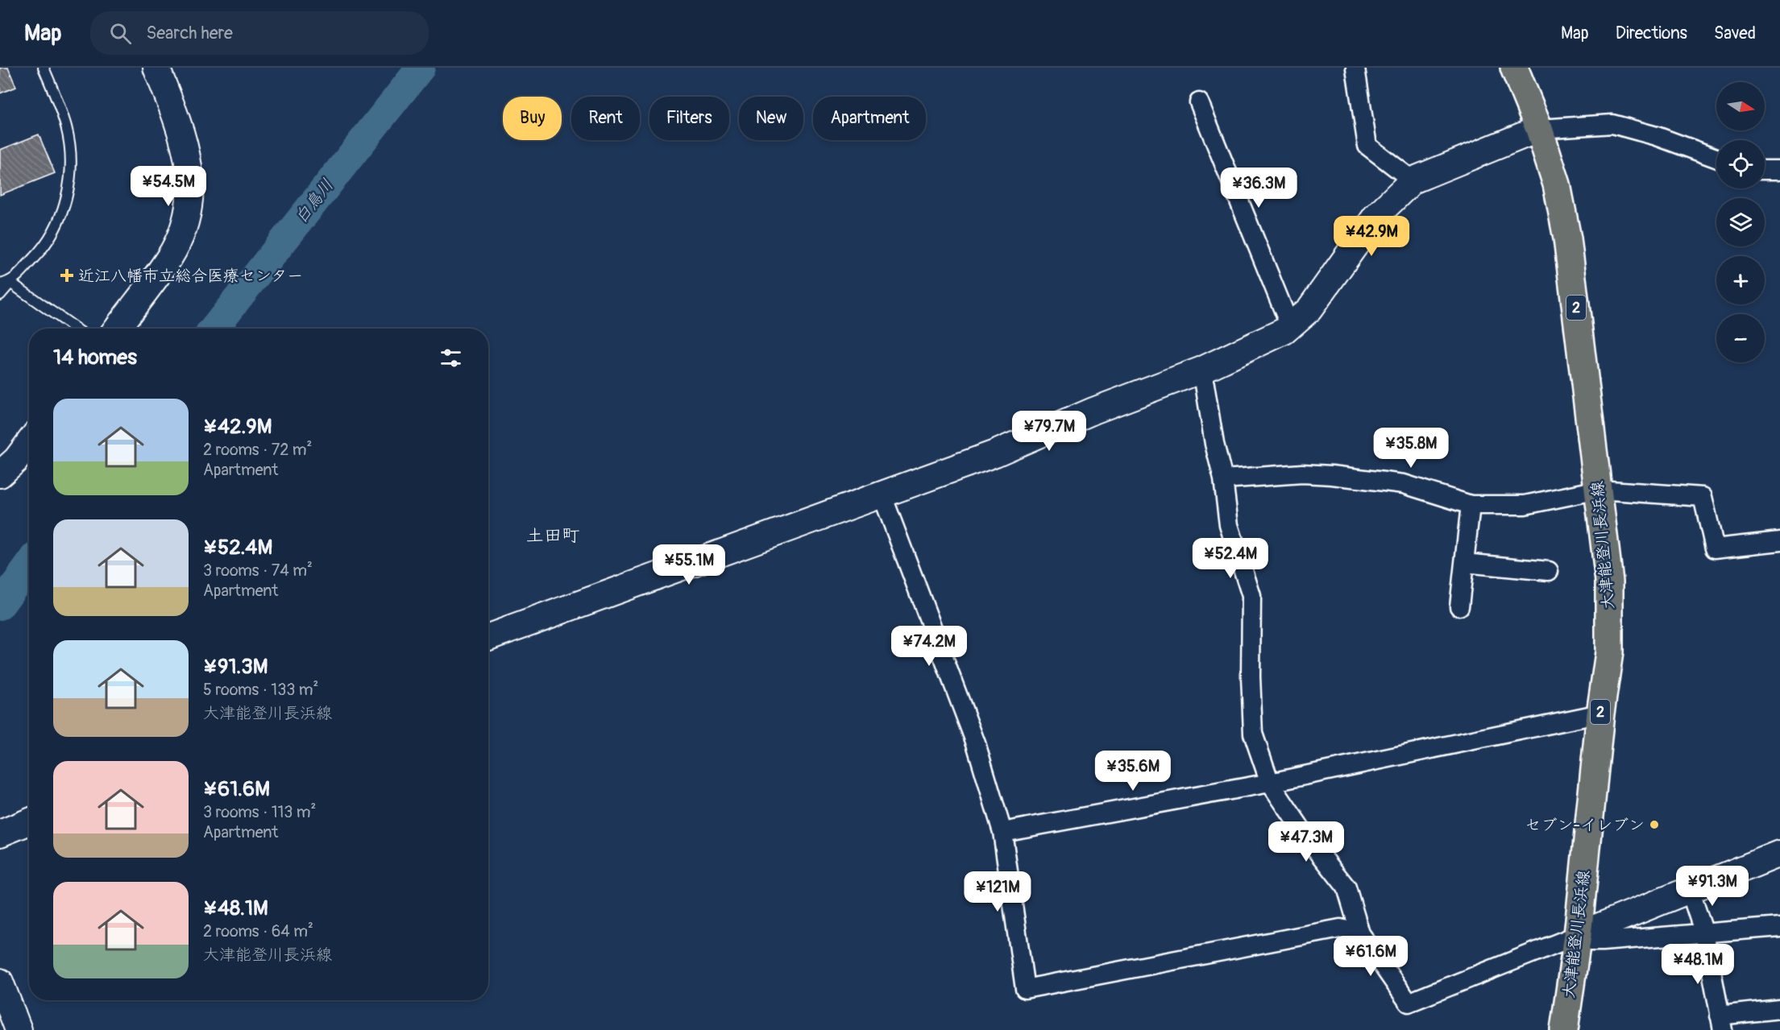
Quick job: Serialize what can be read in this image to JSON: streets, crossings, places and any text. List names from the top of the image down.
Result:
{
  "streets": {
    "main road": ["2", "大津能登川長浜線"]
  },
  "districts": ["土田町"],
  "water": ["白鳥川"],
  "places": {
    "health": ["近江八幡市立総合医療センター"],
    "other": ["セブン-イレブン"]
  },
  "north": "right",
  "page": {
    "header": "Map",
    "search": "Search here",
    "nav": ["Map", "Directions", "Saved"],
    "map_buttons": ["+", "−"],
    "chip": [
      "Buy",
      "Rent",
      "Filters",
      "New",
      "Apartment"
    ],
    "price": [
      "¥54.5M",
      "¥36.3M",
      "¥42.9M",
      "¥79.7M",
      "¥35.8M",
      "¥52.4M",
      "¥55.1M",
      "¥74.2M",
      "¥35.6M",
      "¥47.3M",
      "¥91.3M",
      "¥121M",
      "¥61.6M",
      "¥48.1M"
    ],
    "heading": "14 homes",
    "list": [
      {
        "name": "¥42.9M",
        "note": "2 rooms · 72 m² · Apartment"
      },
      {
        "name": "¥52.4M",
        "note": "3 rooms · 74 m² · Apartment"
      },
      {
        "name": "¥91.3M",
        "note": "5 rooms · 133 m² · 大津能登川長浜線"
      },
      {
        "name": "¥61.6M",
        "note": "3 rooms · 113 m² · Apartment"
      },
      {
        "name": "¥48.1M",
        "note": "2 rooms · 64 m² · 大津能登川長浜線"
      }
    ]
  }
}
